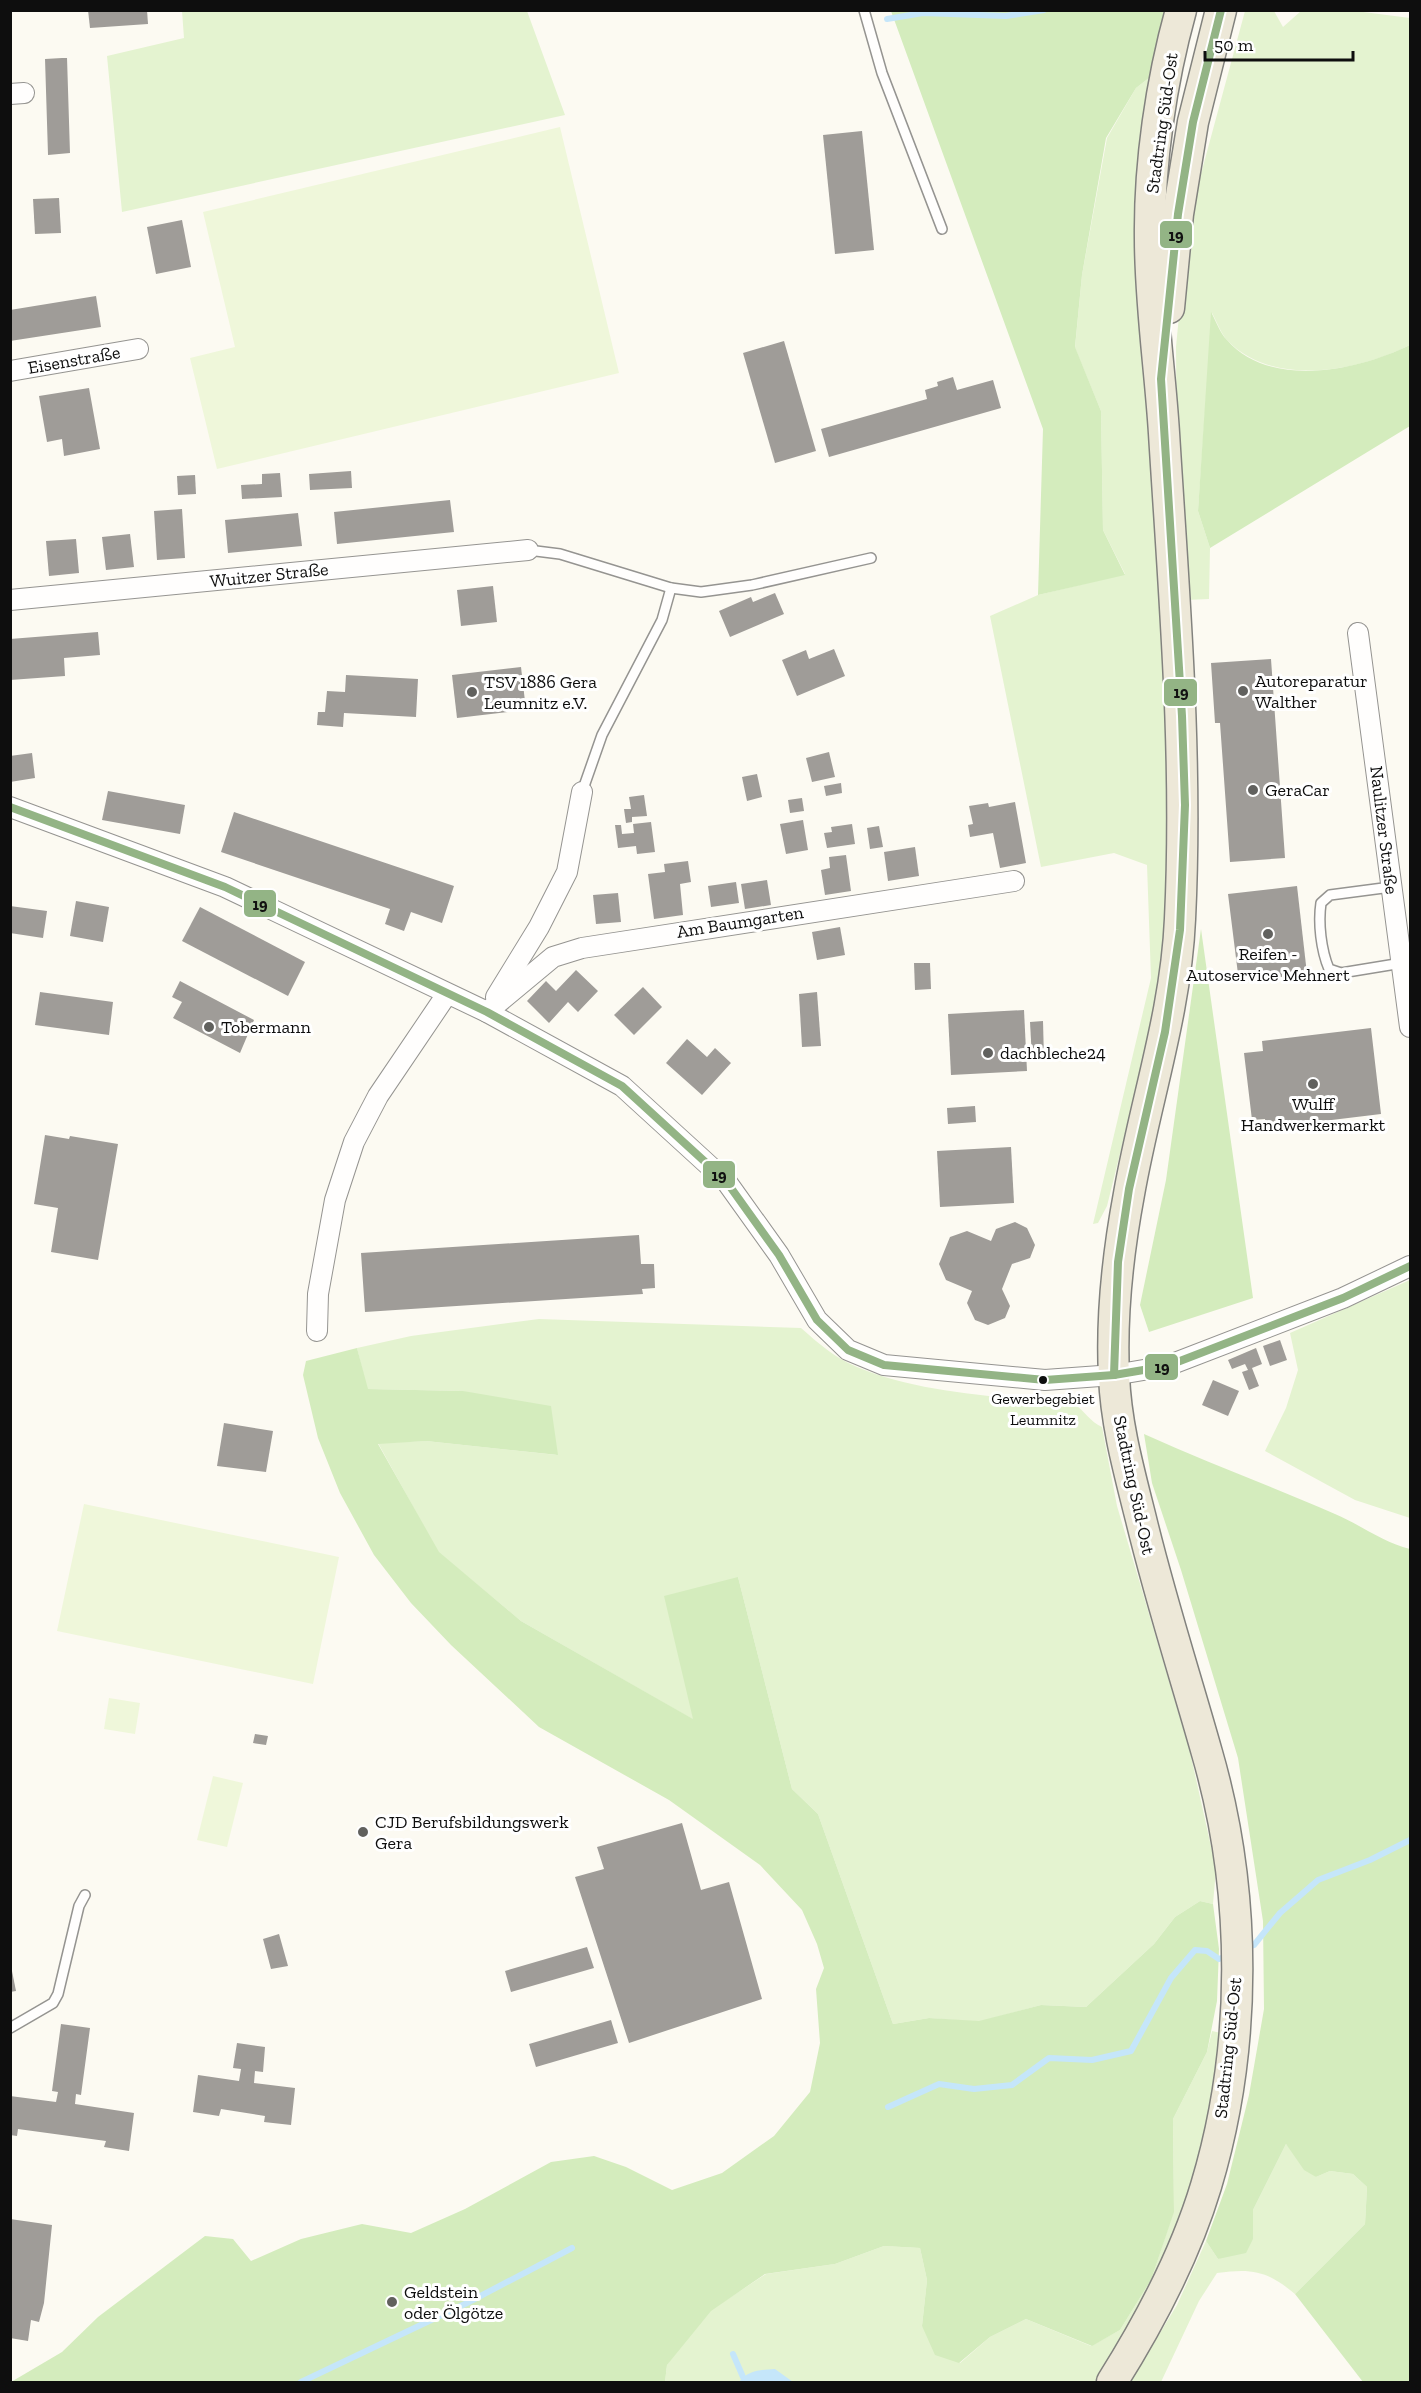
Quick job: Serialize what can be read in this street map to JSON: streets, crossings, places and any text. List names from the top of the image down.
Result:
{
  "streets": {
    "main road": ["Stadtring Süd-Ost"],
    "street": [
      "Eisenstraße",
      "Wuitzer Straße",
      "Naulitzer Straße",
      "Am Baumgarten"
    ]
  },
  "places": [
    "Autoreparatur Walther",
    "TSV 1886 Gera Leumnitz e.V.",
    "GeraCar",
    "Reifen - Autoservice Mehnert",
    "Tobermann",
    "dachbleche24",
    "Wulff Handwerkermarkt",
    "Gewerbegebiet Leumnitz",
    "CJD Berufsbildungswerk Gera",
    "Geldstein oder Ölgötze"
  ],
  "lines": ["transit line 19"],
  "scale_bar": "50 m"
}
